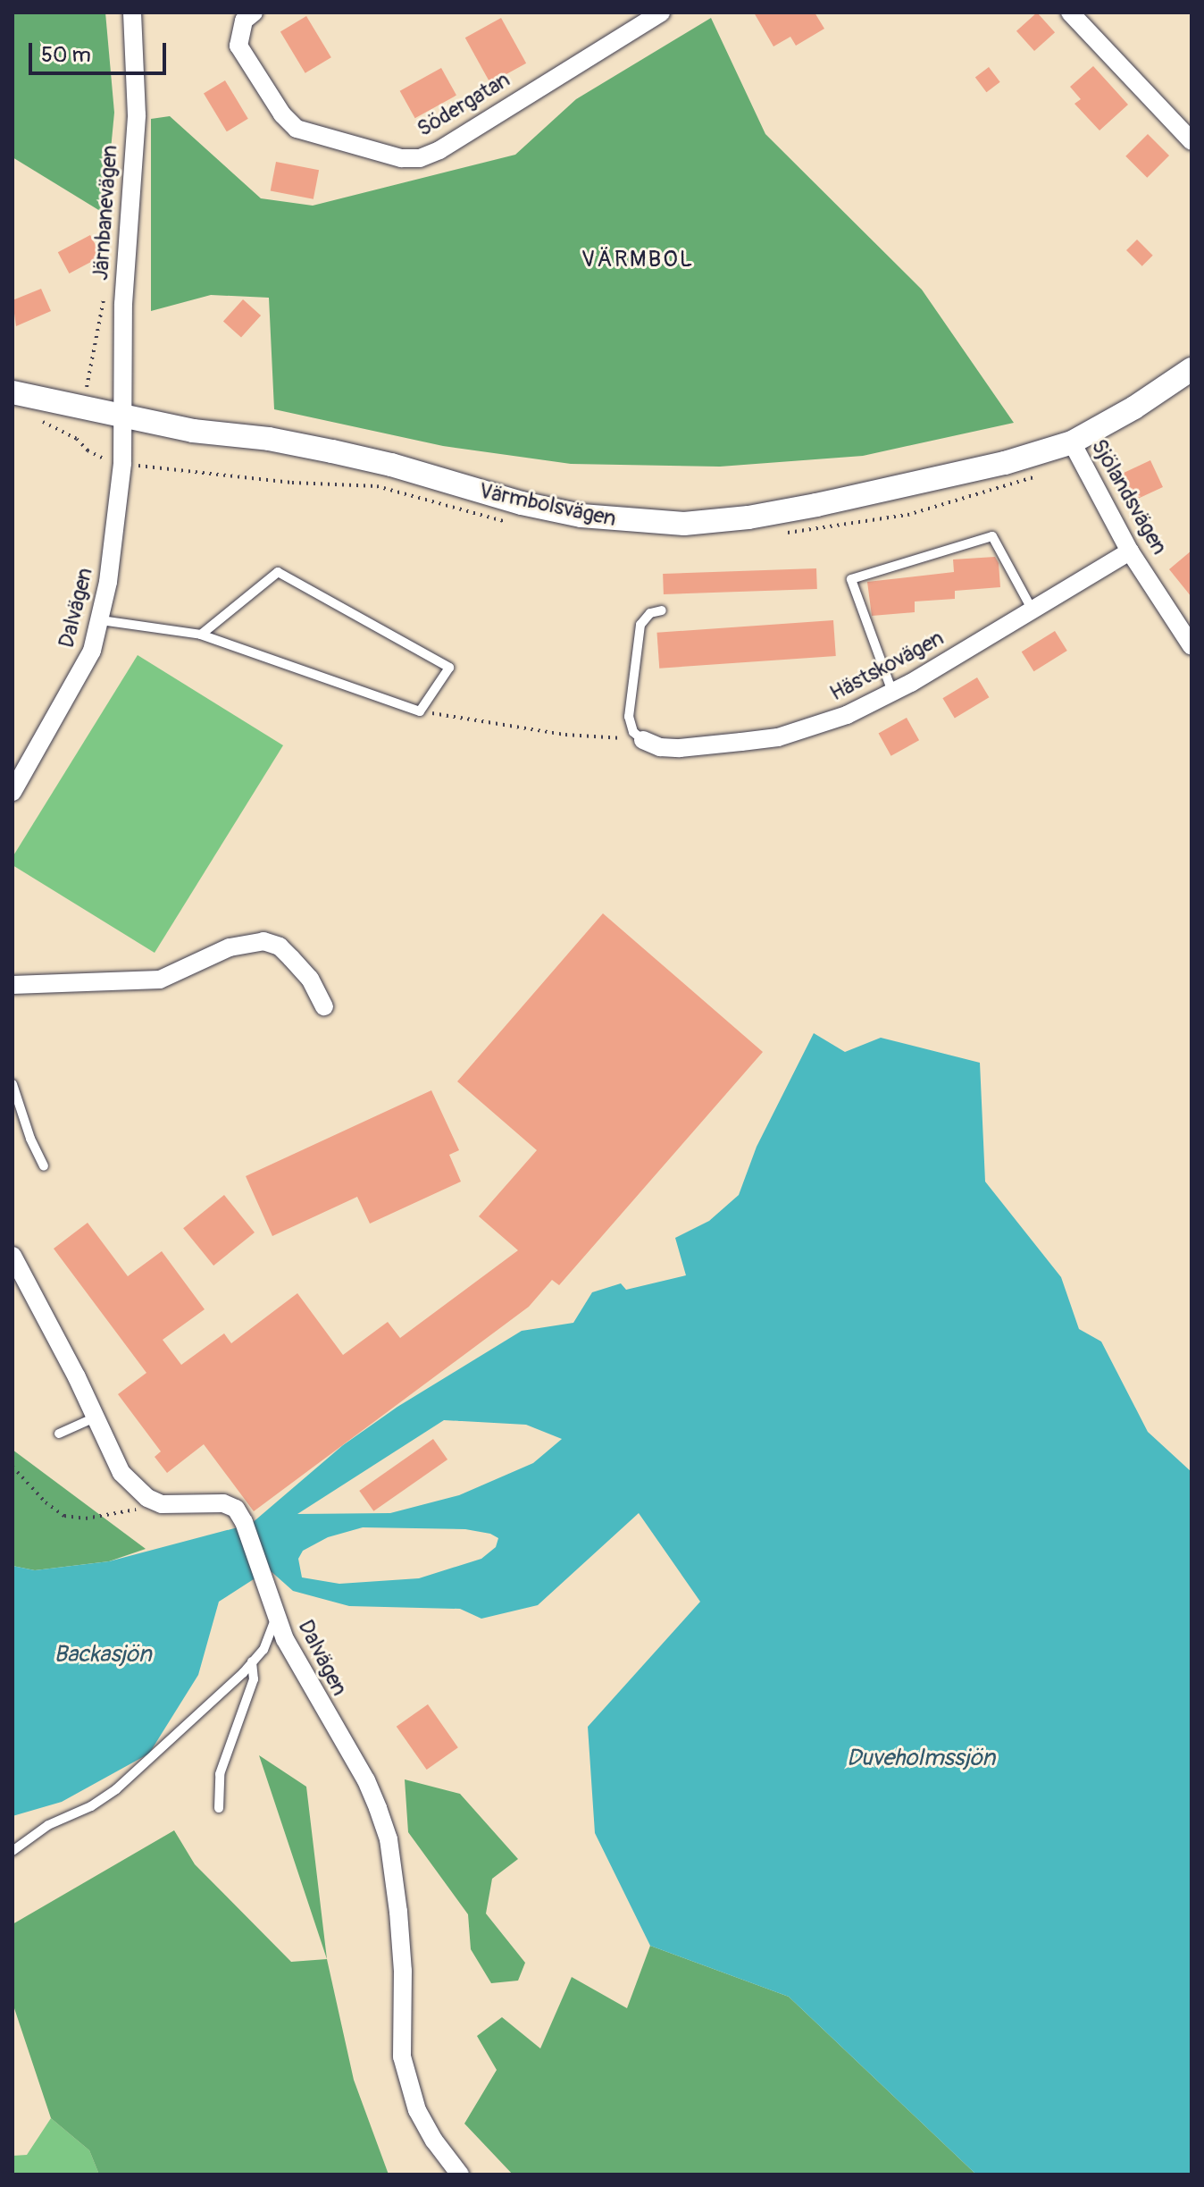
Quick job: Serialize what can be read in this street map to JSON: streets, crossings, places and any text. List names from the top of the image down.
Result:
{
  "streets": {
    "street": [
      "Södergatan",
      "Järnbanevägen",
      "Sjölandsvägen",
      "Värmbolsvägen",
      "Dalvägen",
      "Hästskovägen"
    ]
  },
  "crossings": [
    ["Järnbanevägen", "Värmbolsvägen"],
    ["Järnbanevägen", "Dalvägen"],
    ["Sjölandsvägen", "Värmbolsvägen"],
    ["Sjölandsvägen", "Hästskovägen"],
    ["Värmbolsvägen", "Dalvägen"]
  ],
  "districts": ["VÄRMBOL"],
  "water": ["Backasjön", "Duveholmssjön"],
  "scale_bar": "50 m"
}
